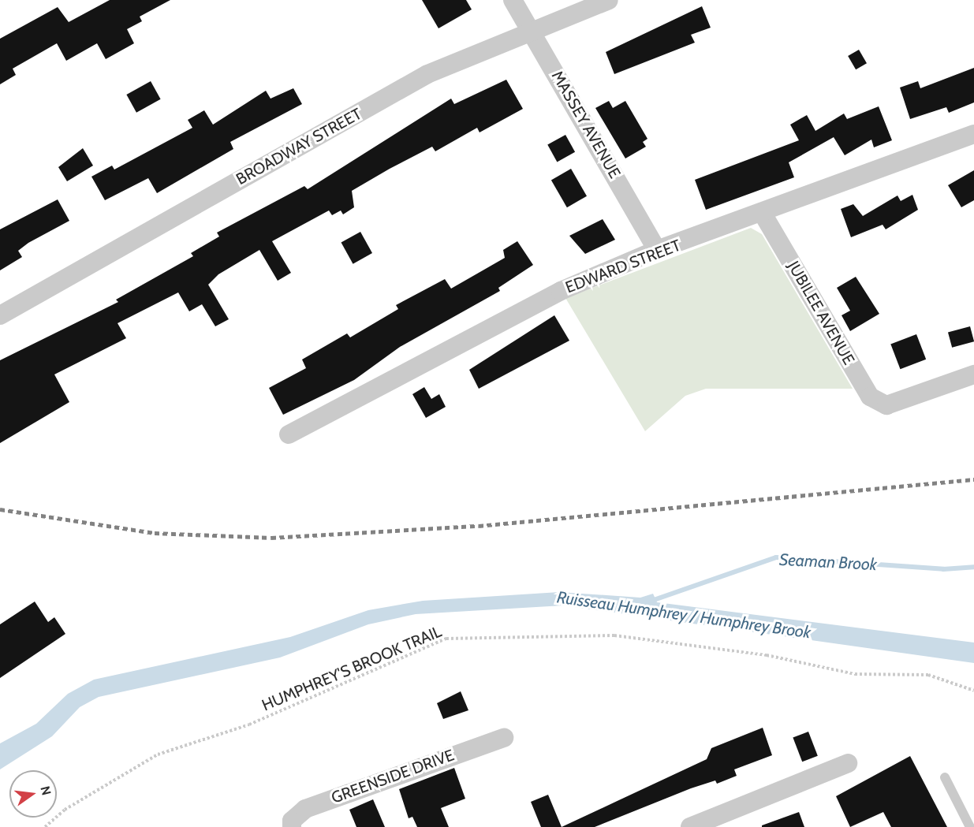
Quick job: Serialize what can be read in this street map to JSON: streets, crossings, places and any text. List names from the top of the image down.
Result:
{
  "streets": {
    "street": [
      "MASSEY AVENUE",
      "BROADWAY STREET",
      "EDWARD STREET",
      "JUBILEE AVENUE",
      "GREENSIDE DRIVE"
    ],
    "path": ["HUMPHREY'S BROOK TRAIL"]
  },
  "crossings": [
    ["MASSEY AVENUE", "BROADWAY STREET"],
    ["MASSEY AVENUE", "EDWARD STREET"],
    ["EDWARD STREET", "JUBILEE AVENUE"]
  ],
  "water": ["Seaman Brook", "Ruisseau Humphrey / Humphrey Brook"],
  "north": "right"
}
